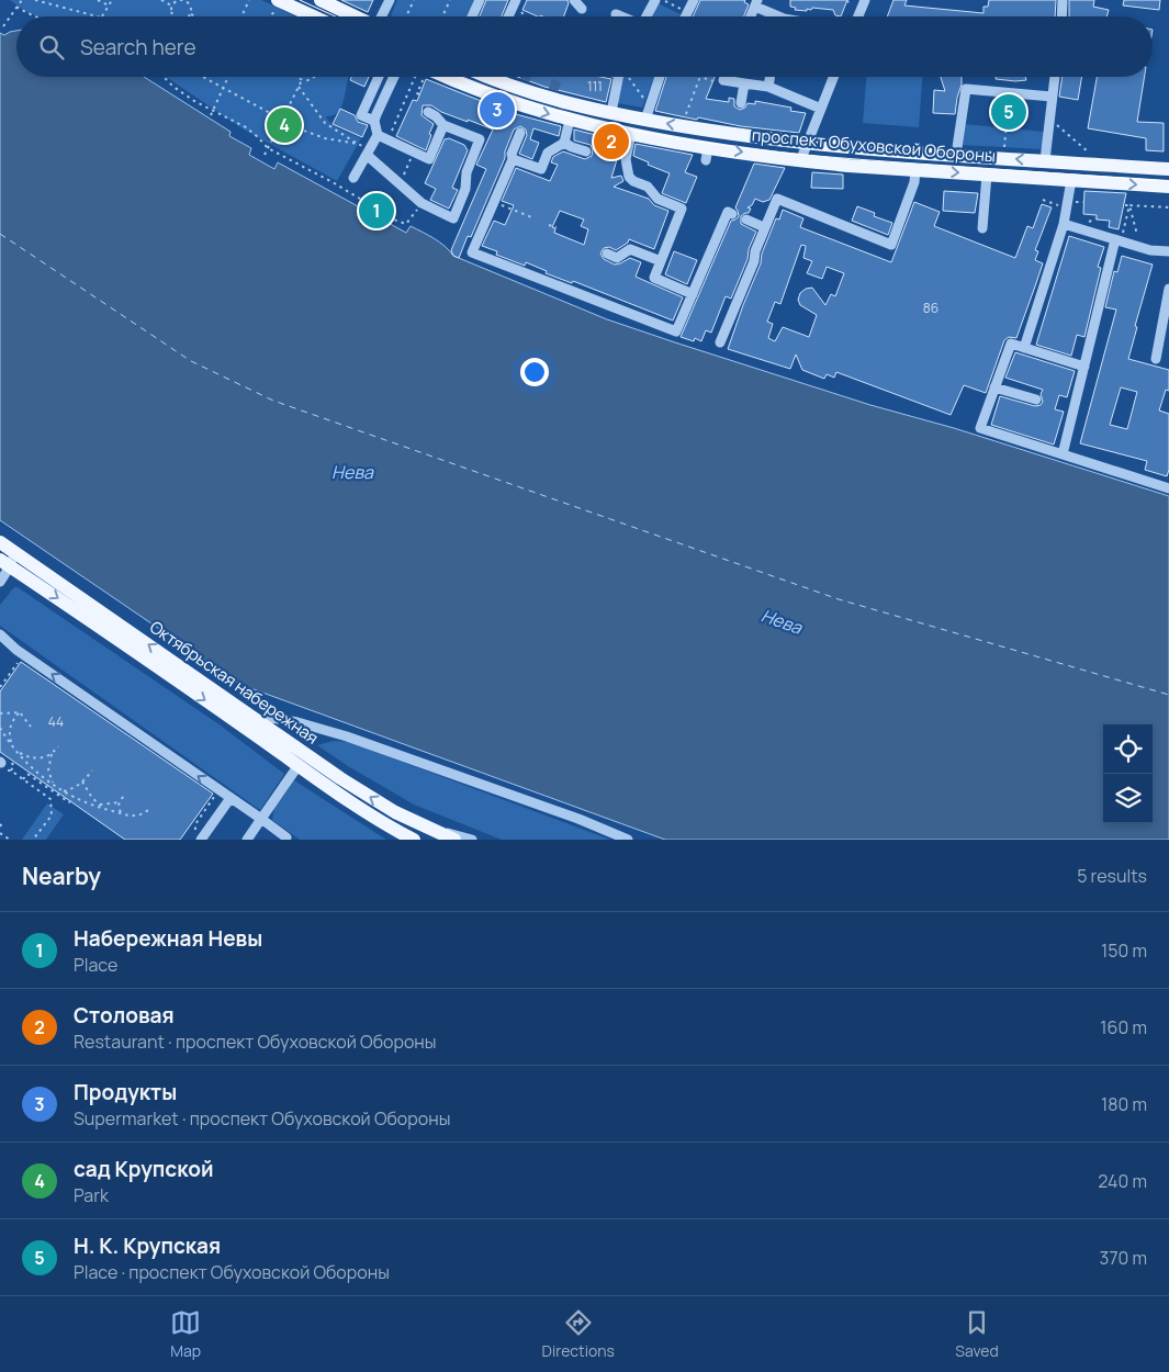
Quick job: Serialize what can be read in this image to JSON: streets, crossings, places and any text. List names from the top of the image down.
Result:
{
  "streets": {
    "main road": ["проспект Обуховской Обороны", "Октябрьская набережная"]
  },
  "water": ["Нева"],
  "house_numbers": ["111", "86", "44"],
  "page": {
    "search": "Search here",
    "pins": [
      "3",
      "5",
      "4",
      "2",
      "1"
    ],
    "heading": ["Nearby", "5 results"],
    "list": [
      {
        "mark": "1",
        "name": "Набережная Невы",
        "note": "Place",
        "value": "150 m"
      },
      {
        "mark": "2",
        "name": "Столовая",
        "note": "Restaurant · проспект Обуховской Обороны",
        "value": "160 m"
      },
      {
        "mark": "3",
        "name": "Продукты",
        "note": "Supermarket · проспект Обуховской Обороны",
        "value": "180 m"
      },
      {
        "mark": "4",
        "name": "сад Крупской",
        "note": "Park",
        "value": "240 m"
      },
      {
        "mark": "5",
        "name": "Н. К. Крупская",
        "note": "Place · проспект Обуховской Обороны",
        "value": "370 m"
      }
    ],
    "nav": ["Map", "Directions", "Saved"]
  }
}
